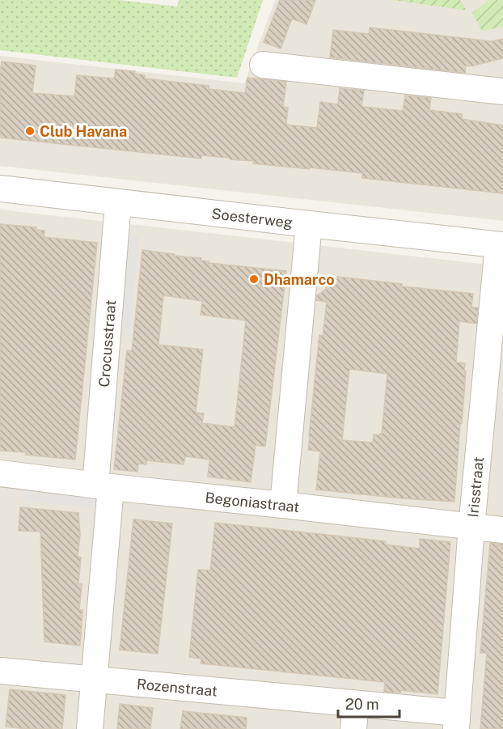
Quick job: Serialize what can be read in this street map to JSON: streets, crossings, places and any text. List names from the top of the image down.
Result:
{
  "streets": {
    "street": [
      "Soesterweg",
      "Crocusstraat",
      "Irisstraat",
      "Begoniastraat",
      "Rozenstraat"
    ]
  },
  "crossings": [
    ["Soesterweg", "Crocusstraat"],
    ["Soesterweg", "Irisstraat"],
    ["Crocusstraat", "Begoniastraat"],
    ["Crocusstraat", "Rozenstraat"],
    ["Irisstraat", "Begoniastraat"],
    ["Irisstraat", "Rozenstraat"]
  ],
  "places": ["Club Havana", "Dhamarco"],
  "scale_bar": "20 m"
}
